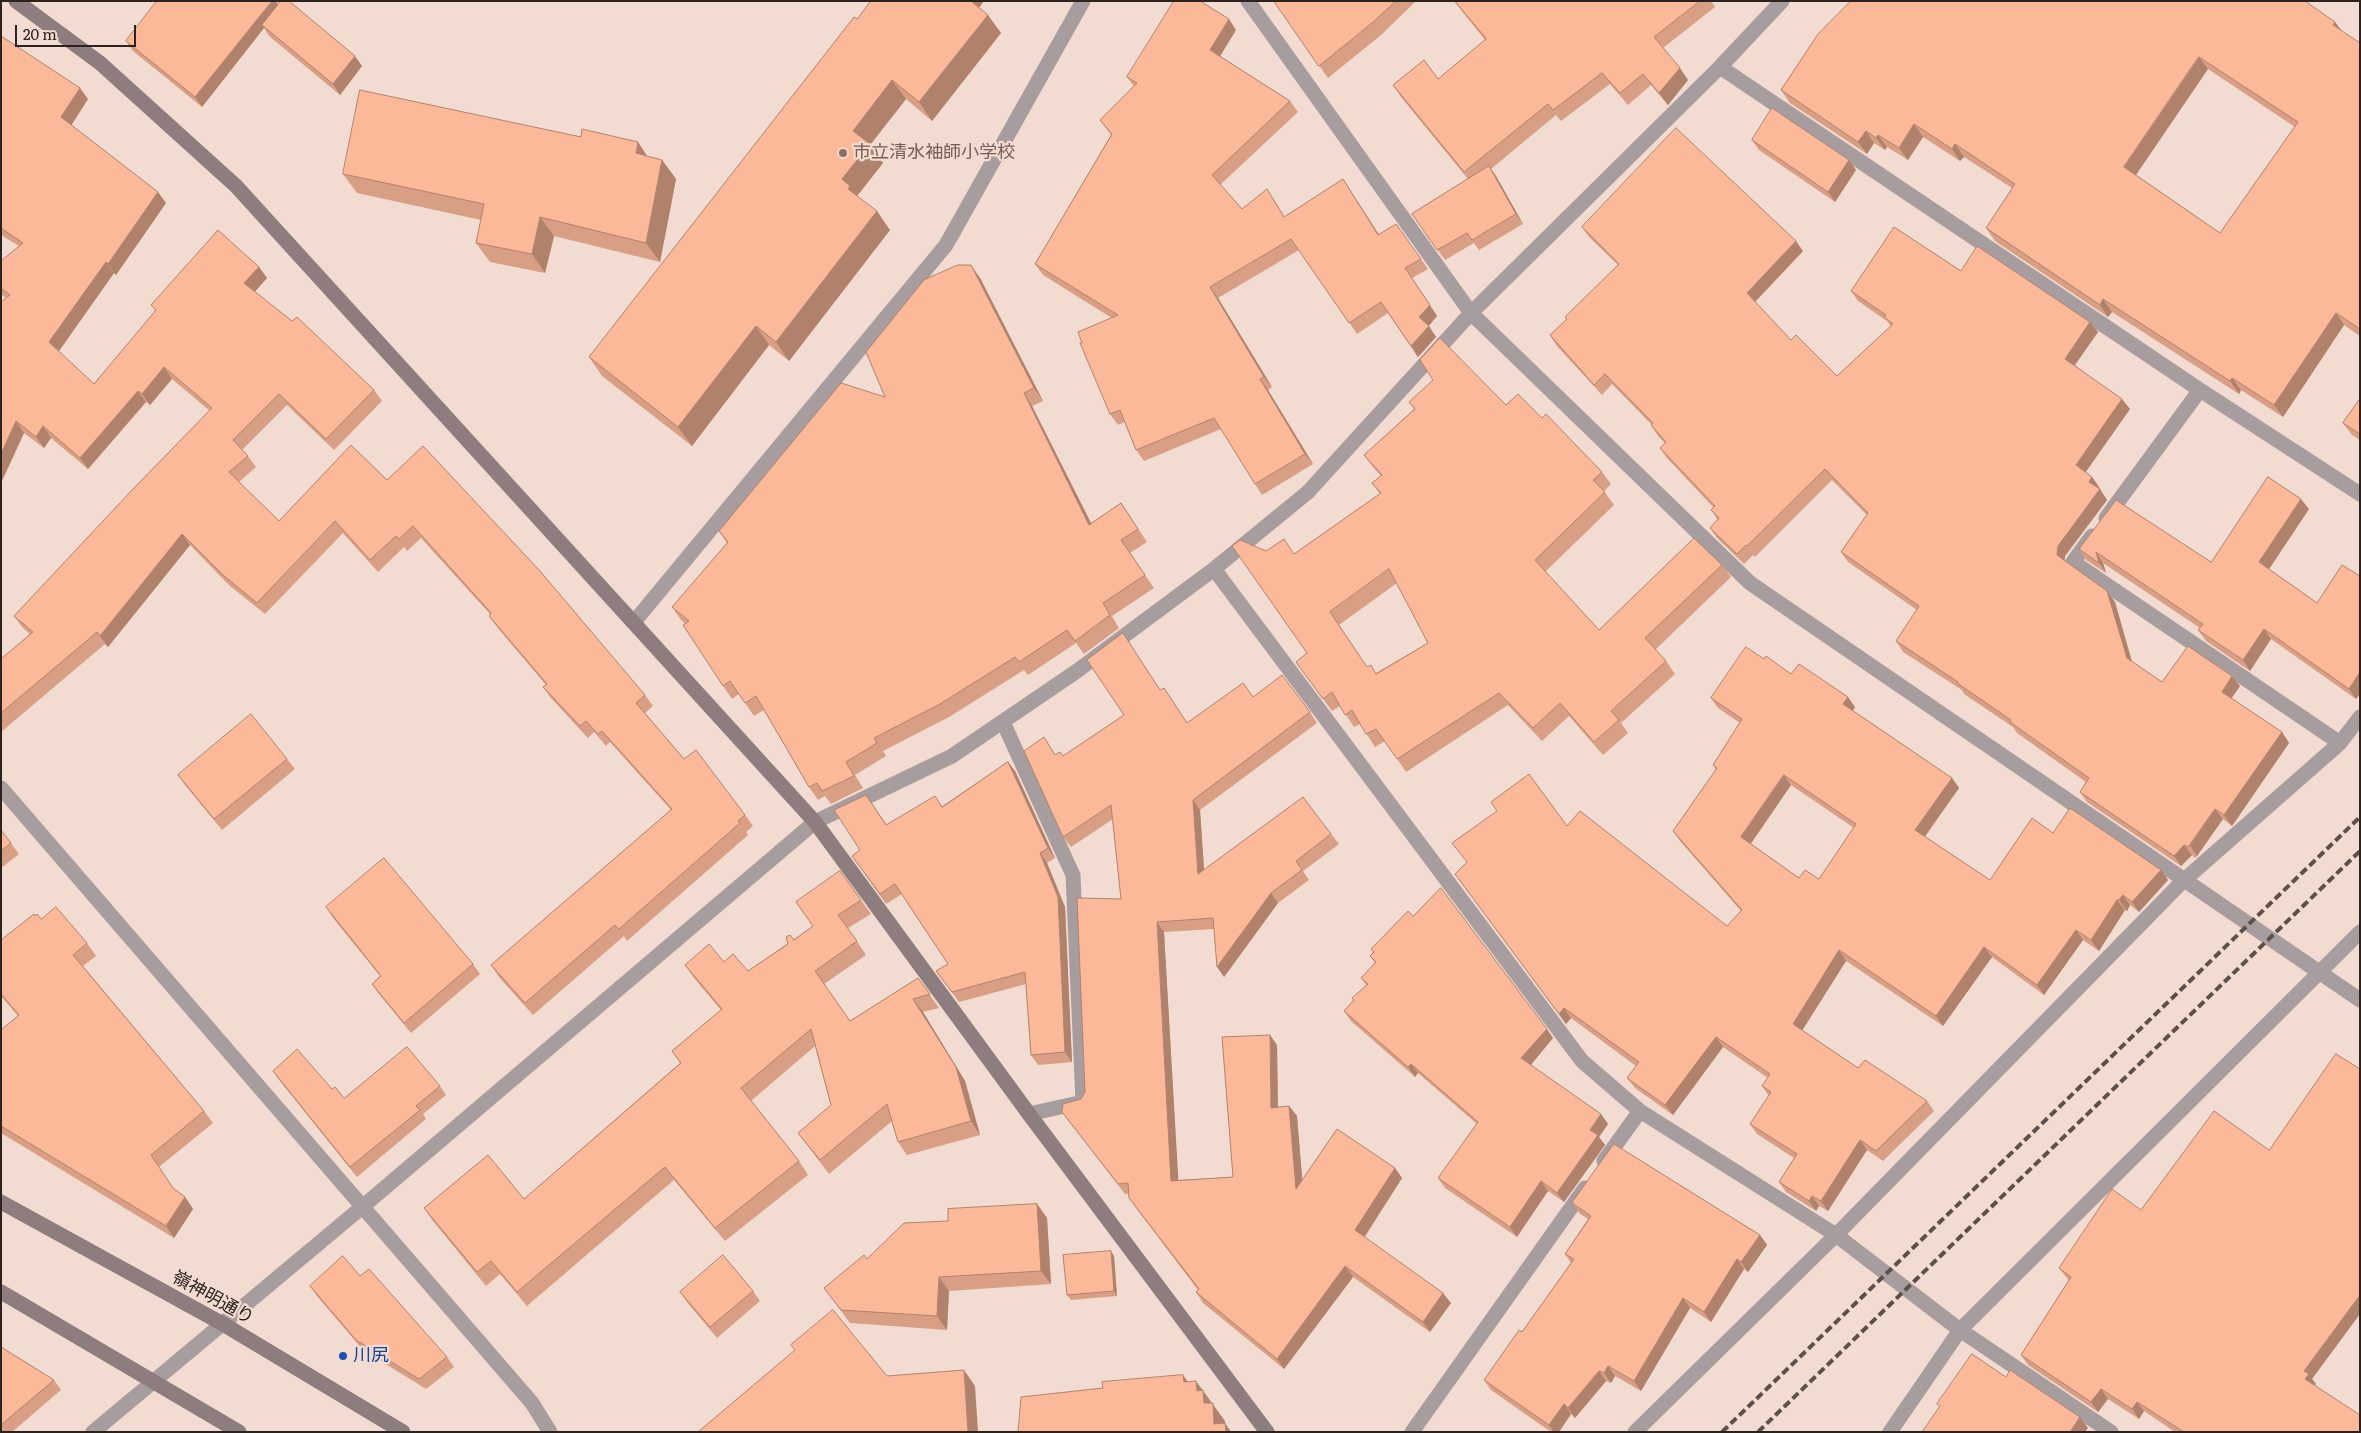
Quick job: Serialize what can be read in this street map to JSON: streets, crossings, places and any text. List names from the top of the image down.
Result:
{
  "streets": {
    "street": ["嶺神明通り"]
  },
  "places": ["市立清水袖師小学校", "川尻"],
  "scale_bar": "20 m"
}
